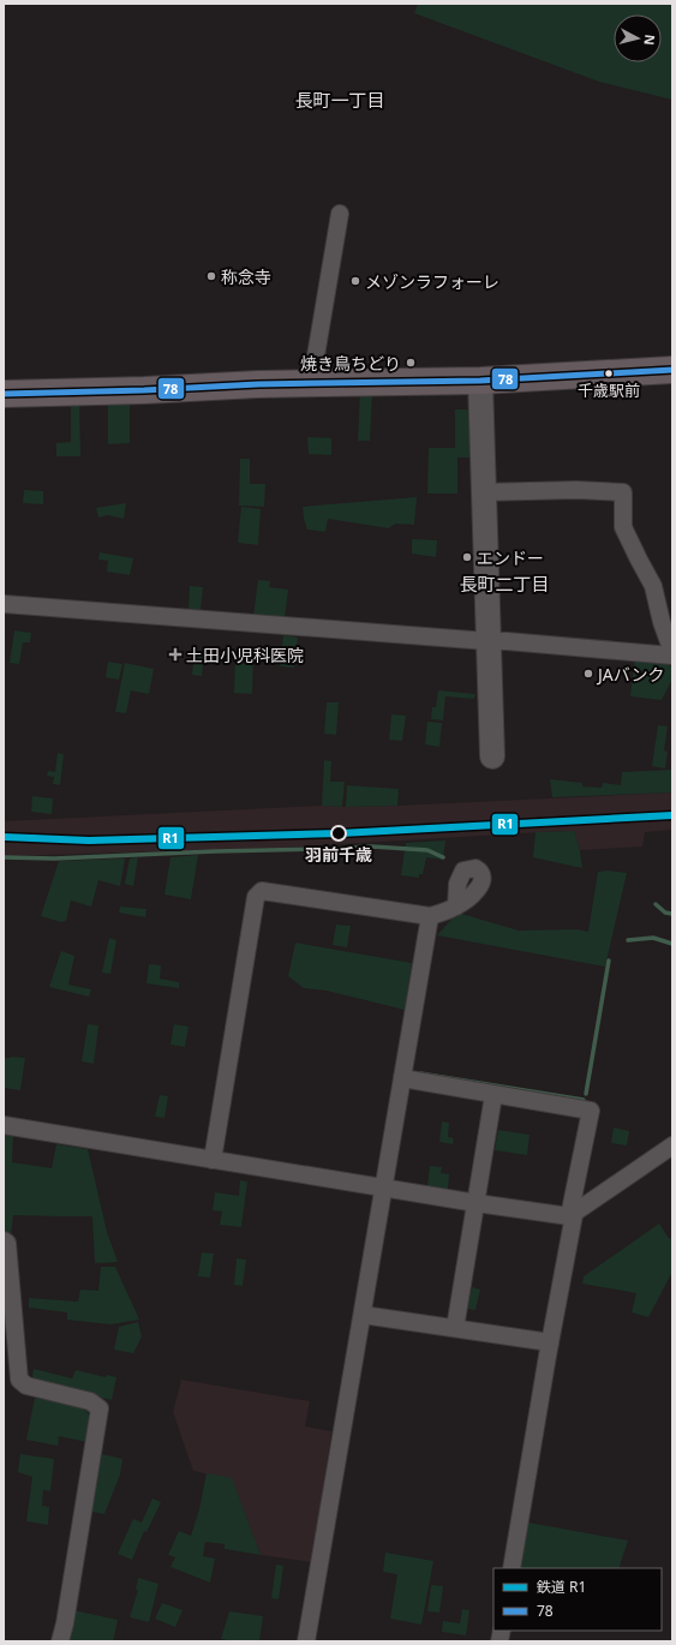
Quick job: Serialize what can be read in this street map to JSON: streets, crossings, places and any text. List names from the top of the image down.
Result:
{
  "districts": ["長町一丁目", "長町二丁目"],
  "places": {
    "other": [
      "称念寺",
      "メゾンラフォーレ",
      "焼き鳥ちどり",
      "千歳駅前",
      "エンドー",
      "JAバンク",
      "羽前千歳"
    ],
    "health": ["土田小児科医院"]
  },
  "lines": ["transit line 78", "rail line R1"],
  "legend": ["鉄道 R1", "78"],
  "north": "right"
}
